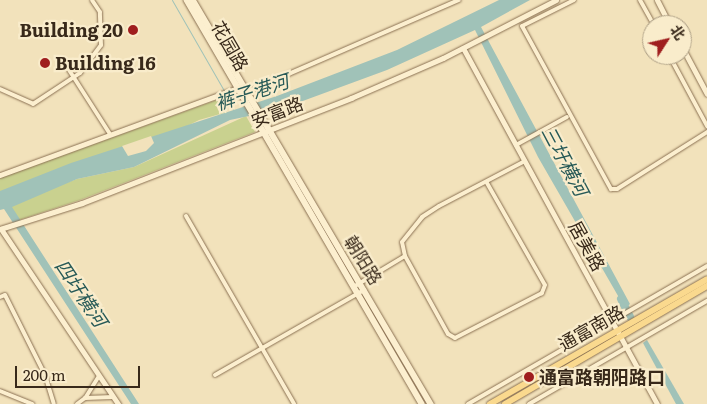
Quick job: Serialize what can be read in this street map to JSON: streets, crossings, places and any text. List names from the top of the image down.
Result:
{
  "streets": {
    "main road": ["花园路", "朝阳路", "通富南路"],
    "street": ["安富路", "居美路"]
  },
  "crossings": [
    ["花园路", "安富路"],
    ["花园路", "朝阳路"],
    ["安富路", "居美路"],
    ["安富路", "朝阳路"],
    ["居美路", "通富南路"]
  ],
  "water": ["裤子港河", "三圩横河", "四圩横河"],
  "places": ["Building 20", "Building 16", "通富路朝阳路口"],
  "scale_bar": "200 m",
  "north": "top right"
}
